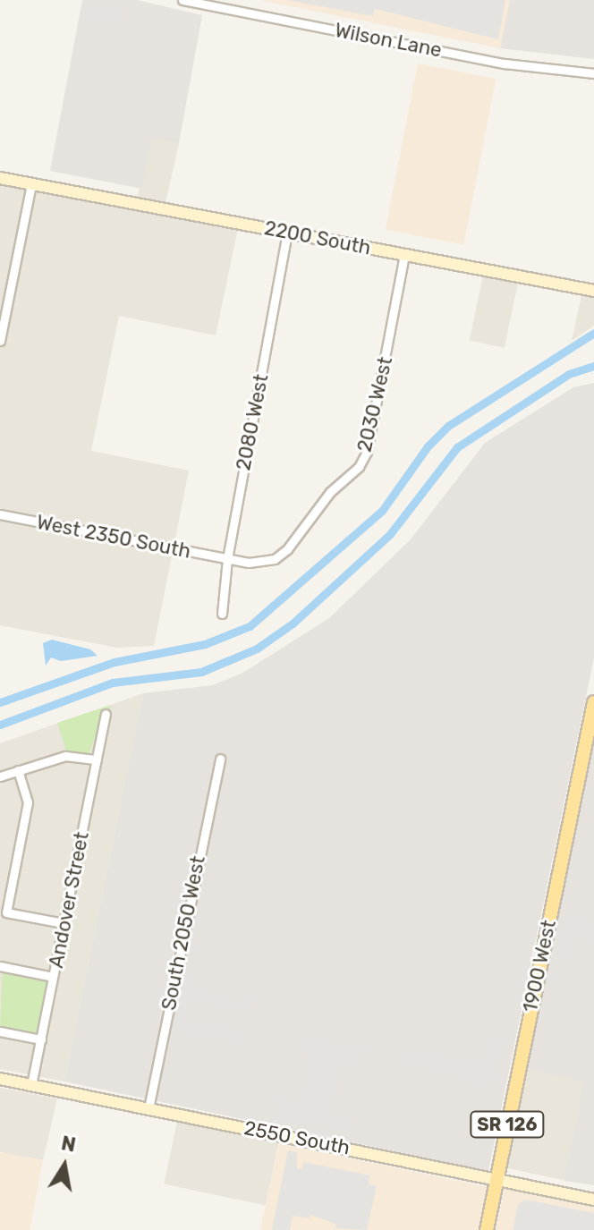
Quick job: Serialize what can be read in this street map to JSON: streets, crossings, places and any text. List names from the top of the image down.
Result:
{
  "streets": {
    "main road": ["1900 West", "SR 126"],
    "street": [
      "Wilson Lane",
      "2200 South",
      "2030 West",
      "2080 West",
      "West 2350 South",
      "Andover Street",
      "South 2050 West",
      "2550 South"
    ]
  },
  "crossings": [
    ["2200 South", "2030 West"],
    ["2200 South", "2080 West"],
    ["2030 West", "2080 West"],
    ["2030 West", "West 2350 South"],
    ["2080 West", "West 2350 South"],
    ["Andover Street", "2550 South"],
    ["South 2050 West", "2550 South"],
    ["1900 West", "2550 South"]
  ],
  "north": "top"
}
